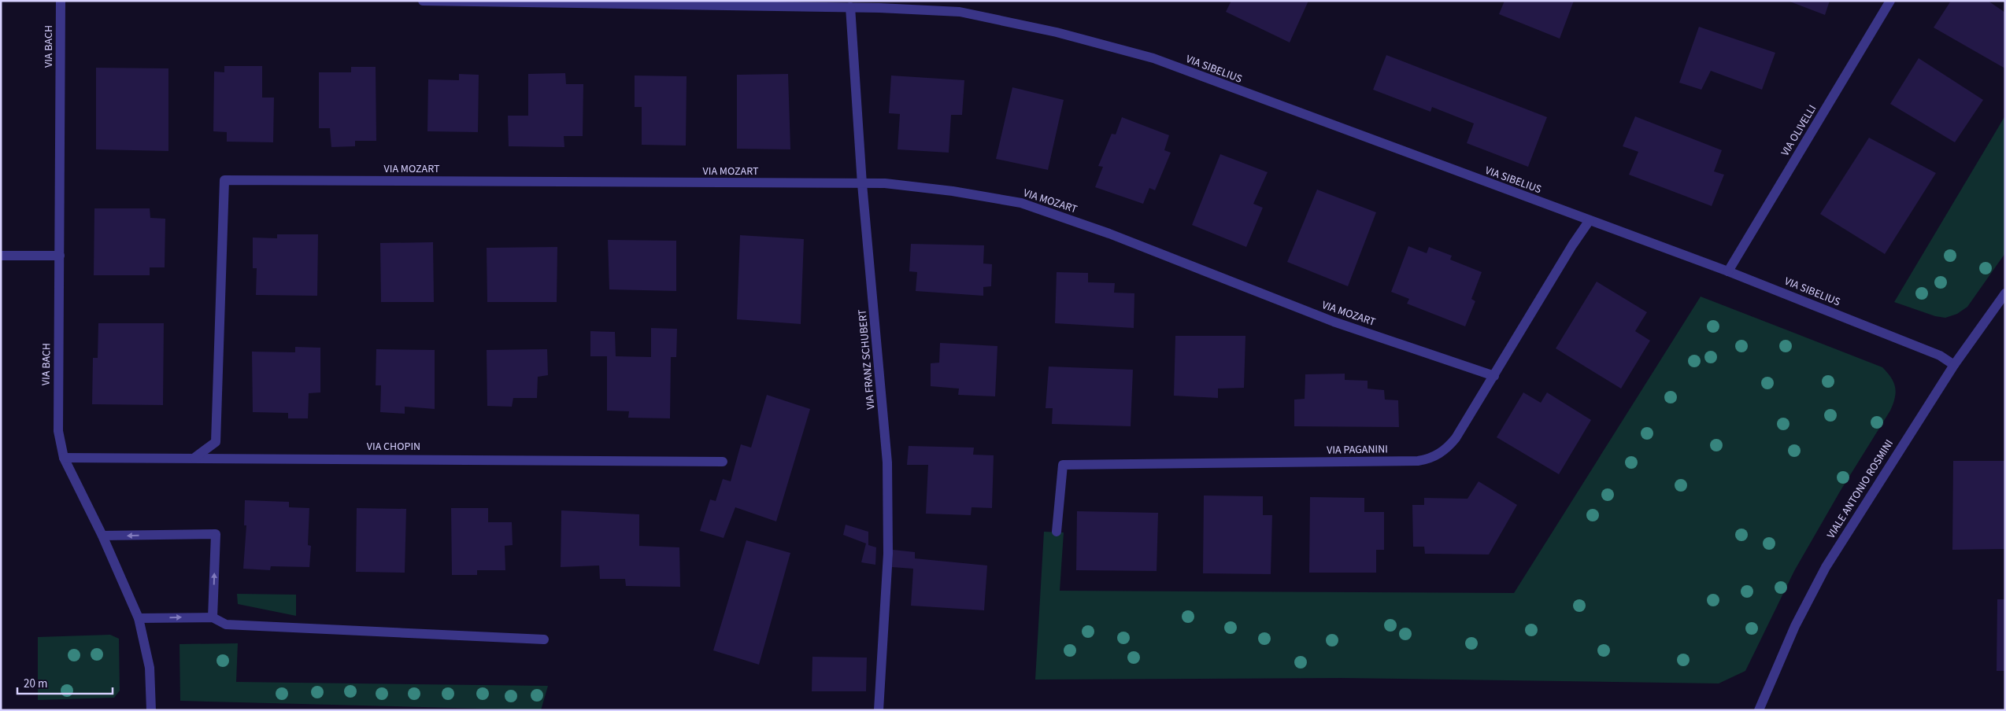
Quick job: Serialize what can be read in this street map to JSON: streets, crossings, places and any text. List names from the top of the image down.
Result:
{
  "streets": {
    "street": [
      "VIA BACH",
      "VIA SIBELIUS",
      "VIA OLIVELLI",
      "VIA MOZART",
      "VIA FRANZ SCHUBERT",
      "VIA CHOPIN",
      "VIA PAGANINI",
      "VIALE ANTONIO ROSMINI"
    ]
  },
  "crossings": [
    ["VIA BACH", "VIA CHOPIN"],
    ["VIA SIBELIUS", "VIA OLIVELLI"],
    ["VIA SIBELIUS", "VIA FRANZ SCHUBERT"],
    ["VIA SIBELIUS", "VIA PAGANINI"],
    ["VIA SIBELIUS", "VIALE ANTONIO ROSMINI"],
    ["VIA MOZART", "VIA FRANZ SCHUBERT"],
    ["VIA MOZART", "VIA CHOPIN"],
    ["VIA MOZART", "VIA PAGANINI"]
  ],
  "scale_bar": "20 m"
}
